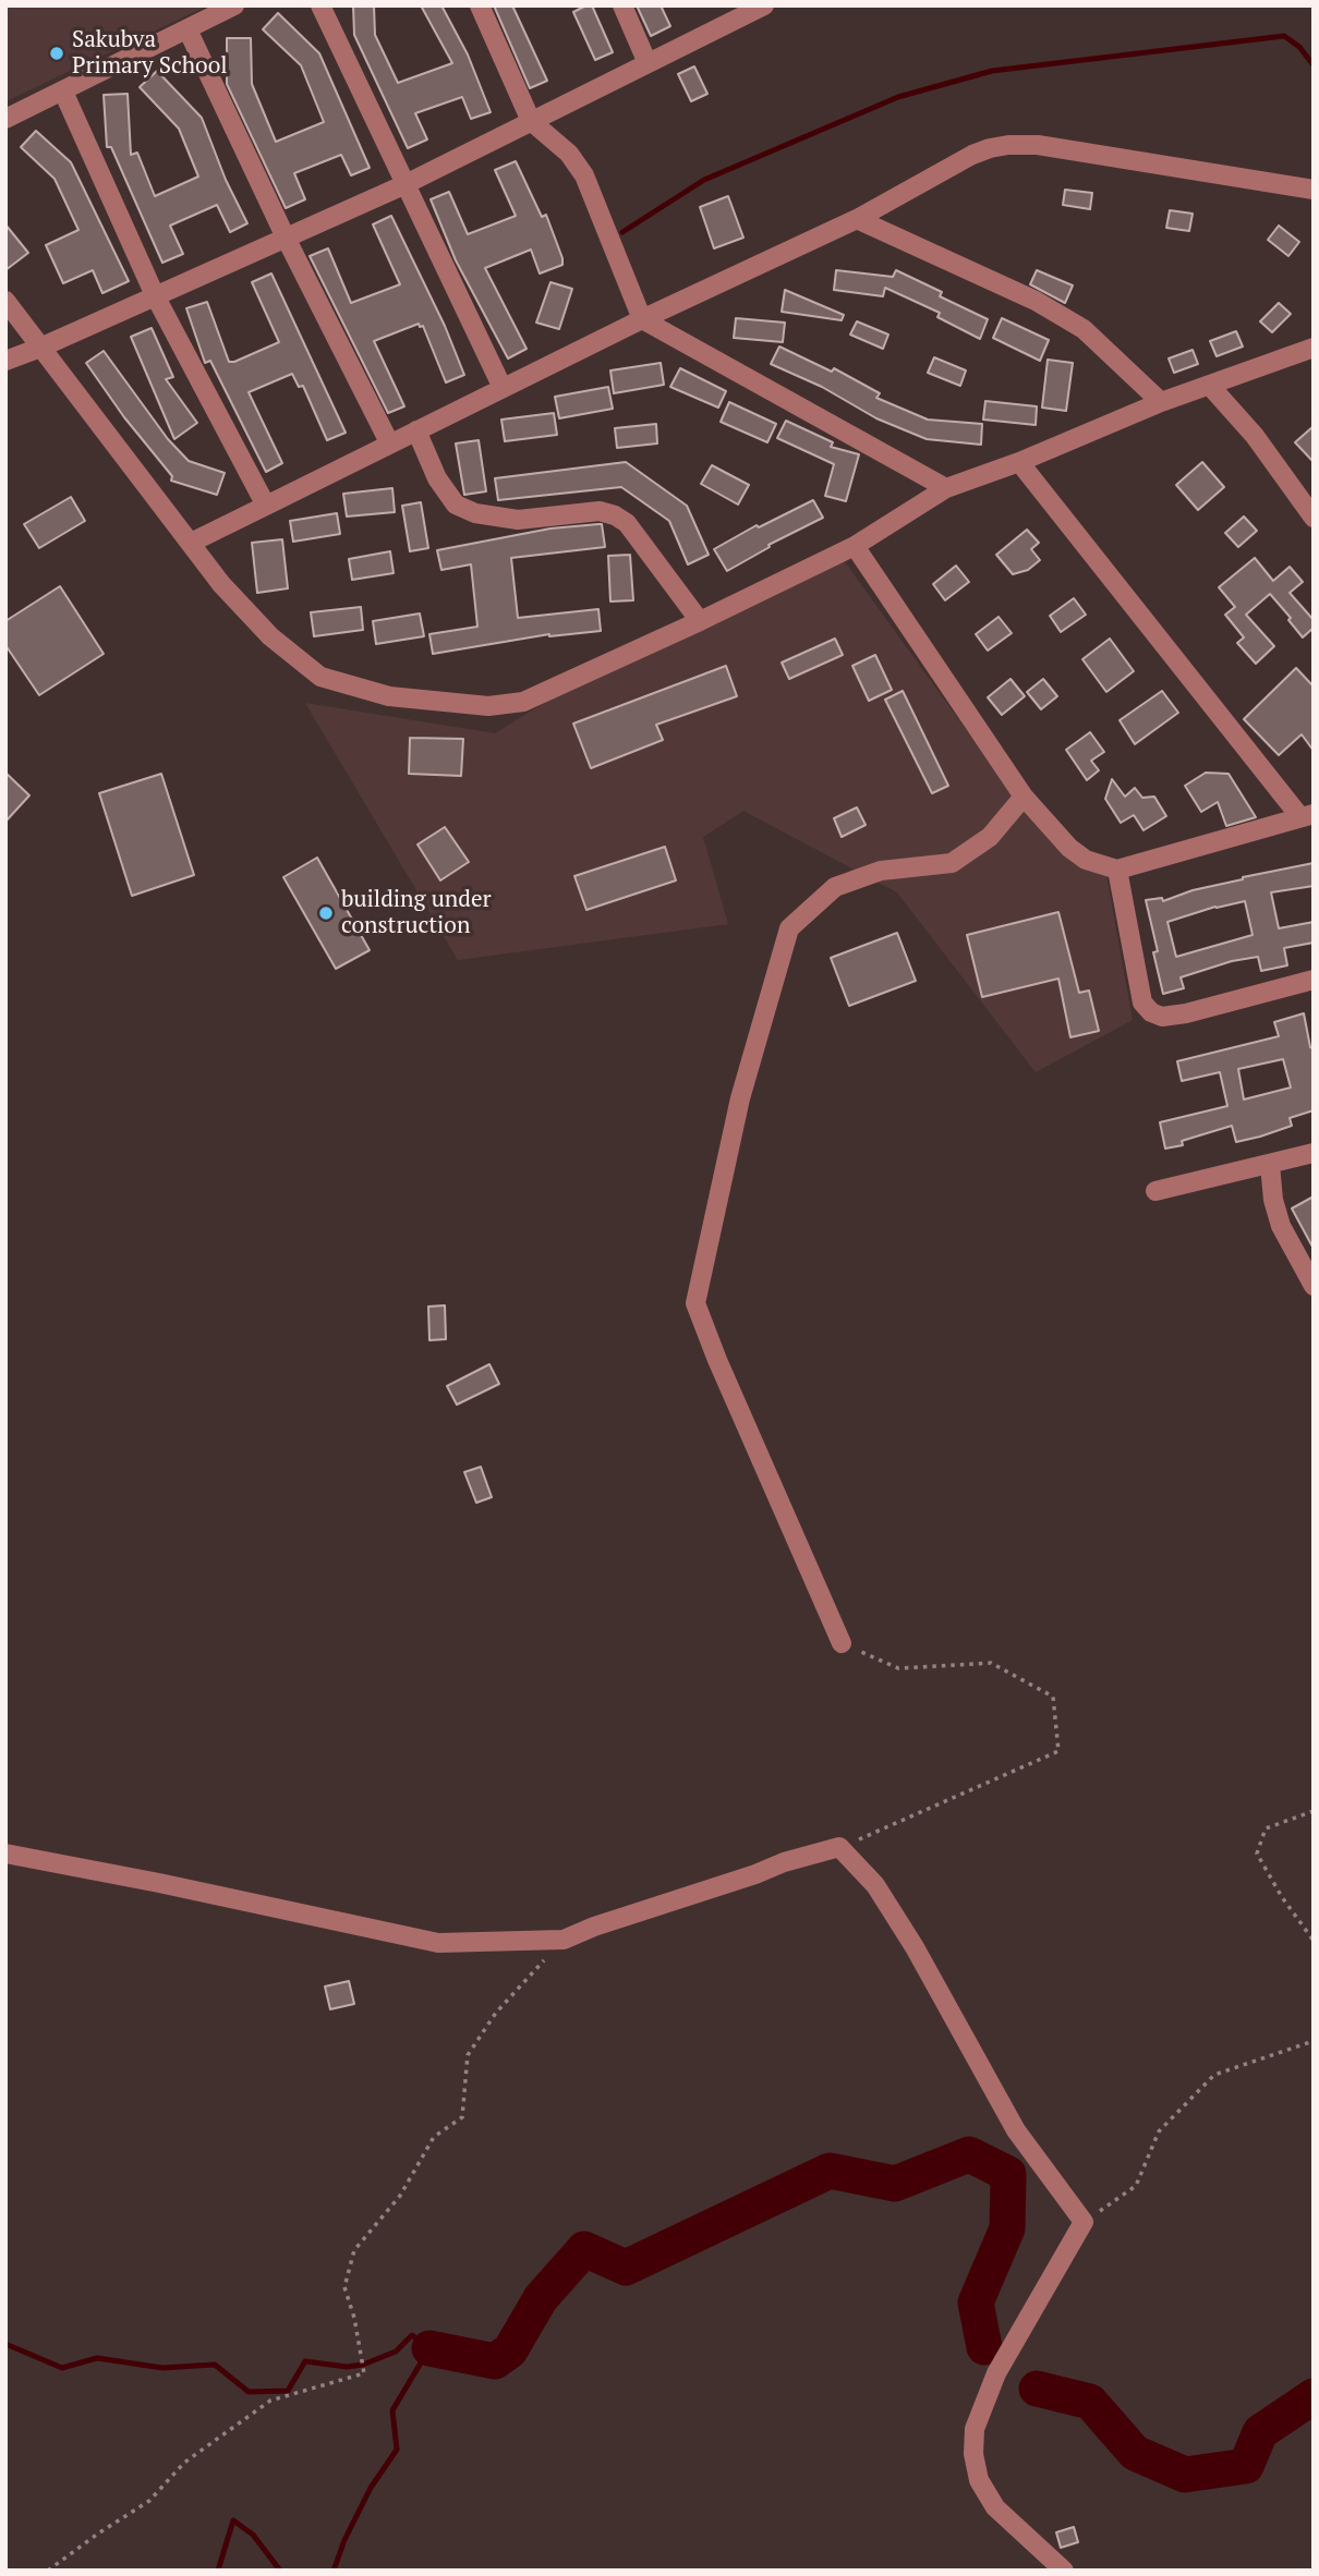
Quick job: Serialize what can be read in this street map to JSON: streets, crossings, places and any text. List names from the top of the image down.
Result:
{
  "places": ["Sakubva Primary School", "building under construction"]
}
